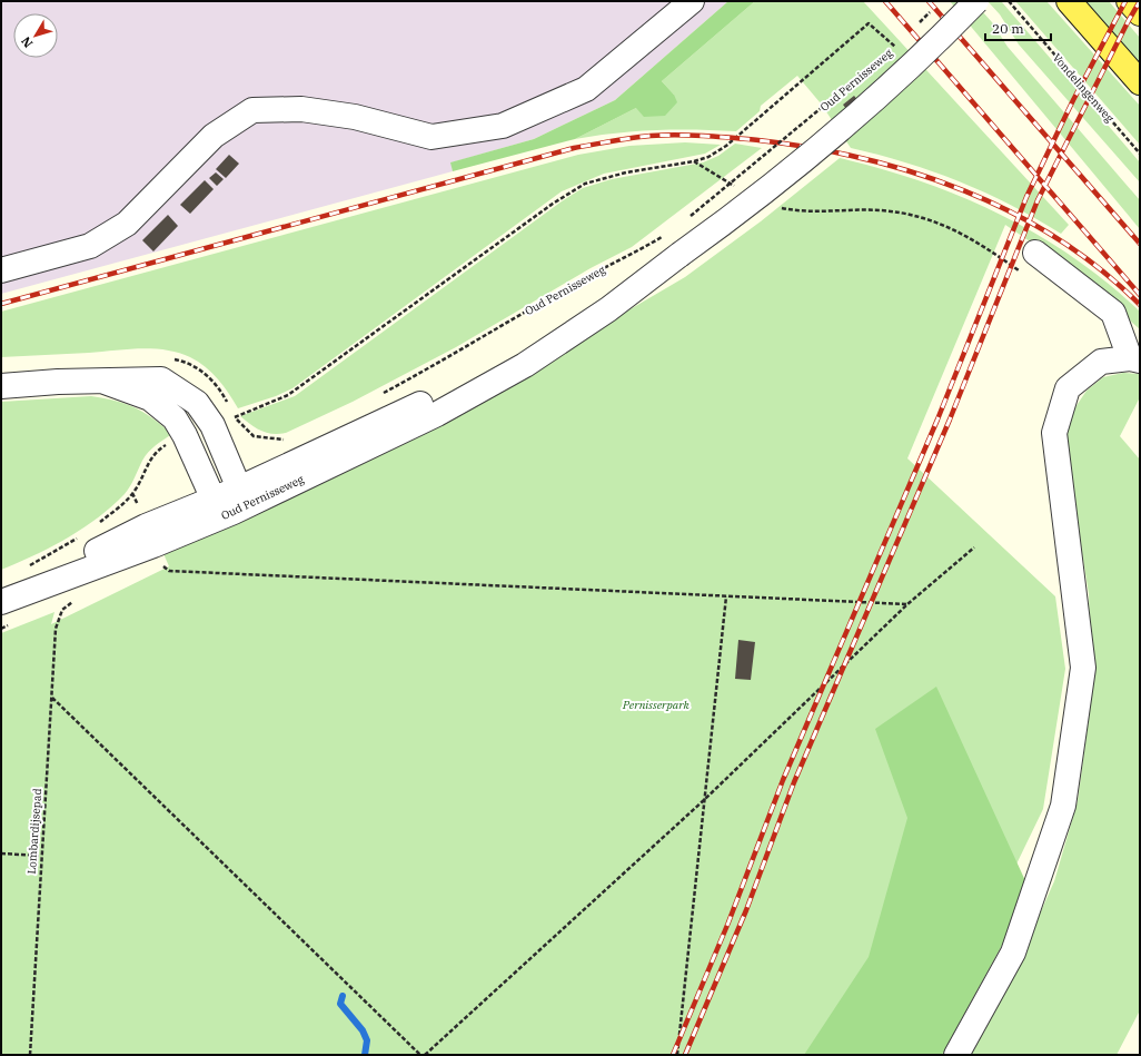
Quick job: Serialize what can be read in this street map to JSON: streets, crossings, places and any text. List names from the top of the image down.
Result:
{
  "streets": {
    "street": ["Oud Pernisseweg"],
    "path": ["Vondelingenweg", "Lombardijsepad"]
  },
  "parks": ["Pernisserpark"],
  "scale_bar": "20 m",
  "north": "bottom left"
}
